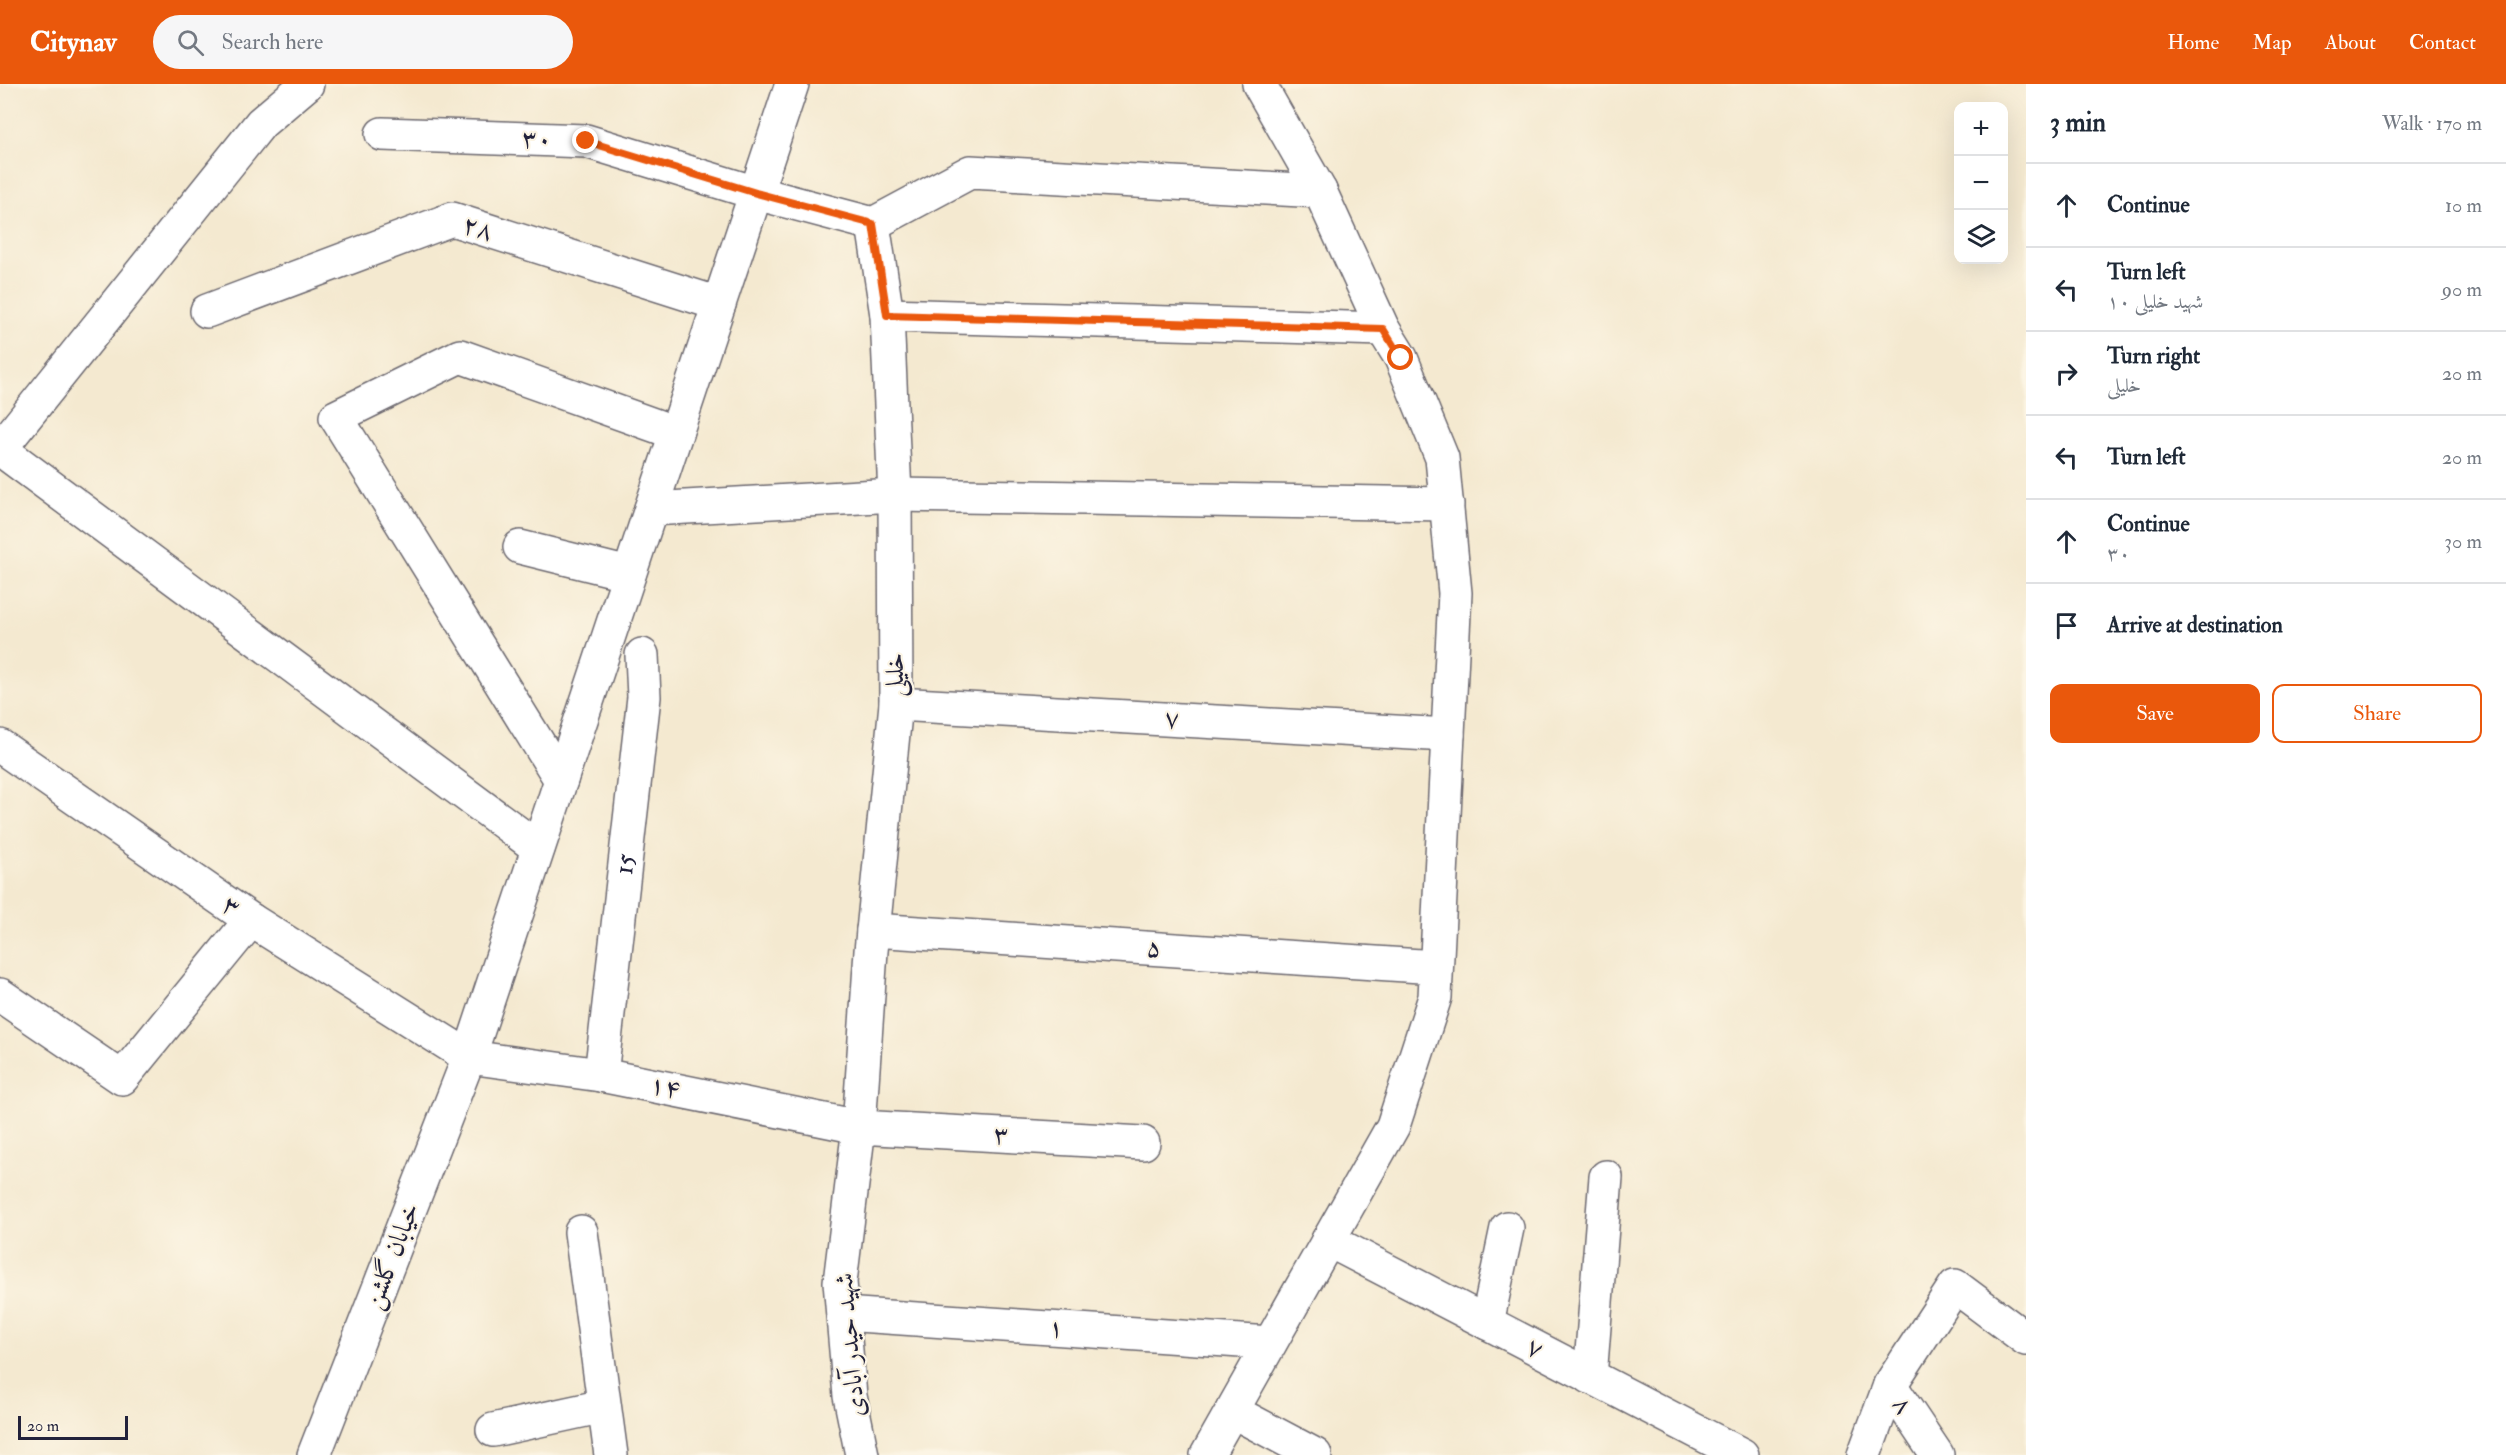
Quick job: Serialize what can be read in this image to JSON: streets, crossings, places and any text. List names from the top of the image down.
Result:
{
  "streets": {
    "street": [
      "۳۰",
      "۲۸",
      "خلیلی",
      "۷",
      "15",
      "۳",
      "۵",
      "۱۴",
      "خیابان گلشن",
      "۱",
      "شهید حیدر آبادی",
      "۸"
    ]
  },
  "crossings": [
    ["۳۰", "خلیلی"],
    ["۳۰", "خیابان گلشن"],
    ["۲۸", "خیابان گلشن"],
    ["خلیلی", "۷"],
    ["خلیلی", "۳"],
    ["خلیلی", "۵"],
    ["خلیلی", "۱۴"],
    ["خلیلی", "شهید حیدر آبادی"],
    ["15", "۱۴"],
    ["۳", "۱۴"],
    ["۳", "خیابان گلشن"],
    ["۳", "شهید حیدر آبادی"],
    ["۱۴", "خیابان گلشن"],
    ["۱۴", "شهید حیدر آبادی"],
    ["۱", "شهید حیدر آبادی"]
  ],
  "scale_bar": "20 m",
  "page": {
    "header": "Citynav",
    "search": "Search here",
    "nav": [
      "Home",
      "Map",
      "About",
      "Contact"
    ],
    "heading": ["3 min", "Walk · 170 m"],
    "map_buttons": ["+", "−"],
    "list": [
      ["Continue", "10 m"],
      ["Turn left", "شهید خلیلی ۱۰", "90 m"],
      ["Turn right", "خلیلی", "20 m"],
      ["Turn left", "20 m"],
      ["Continue", "۳۰", "30 m"],
      "Arrive at destination"
    ],
    "buttons": ["Save", "Share"],
    "scale": "20 m"
  }
}
